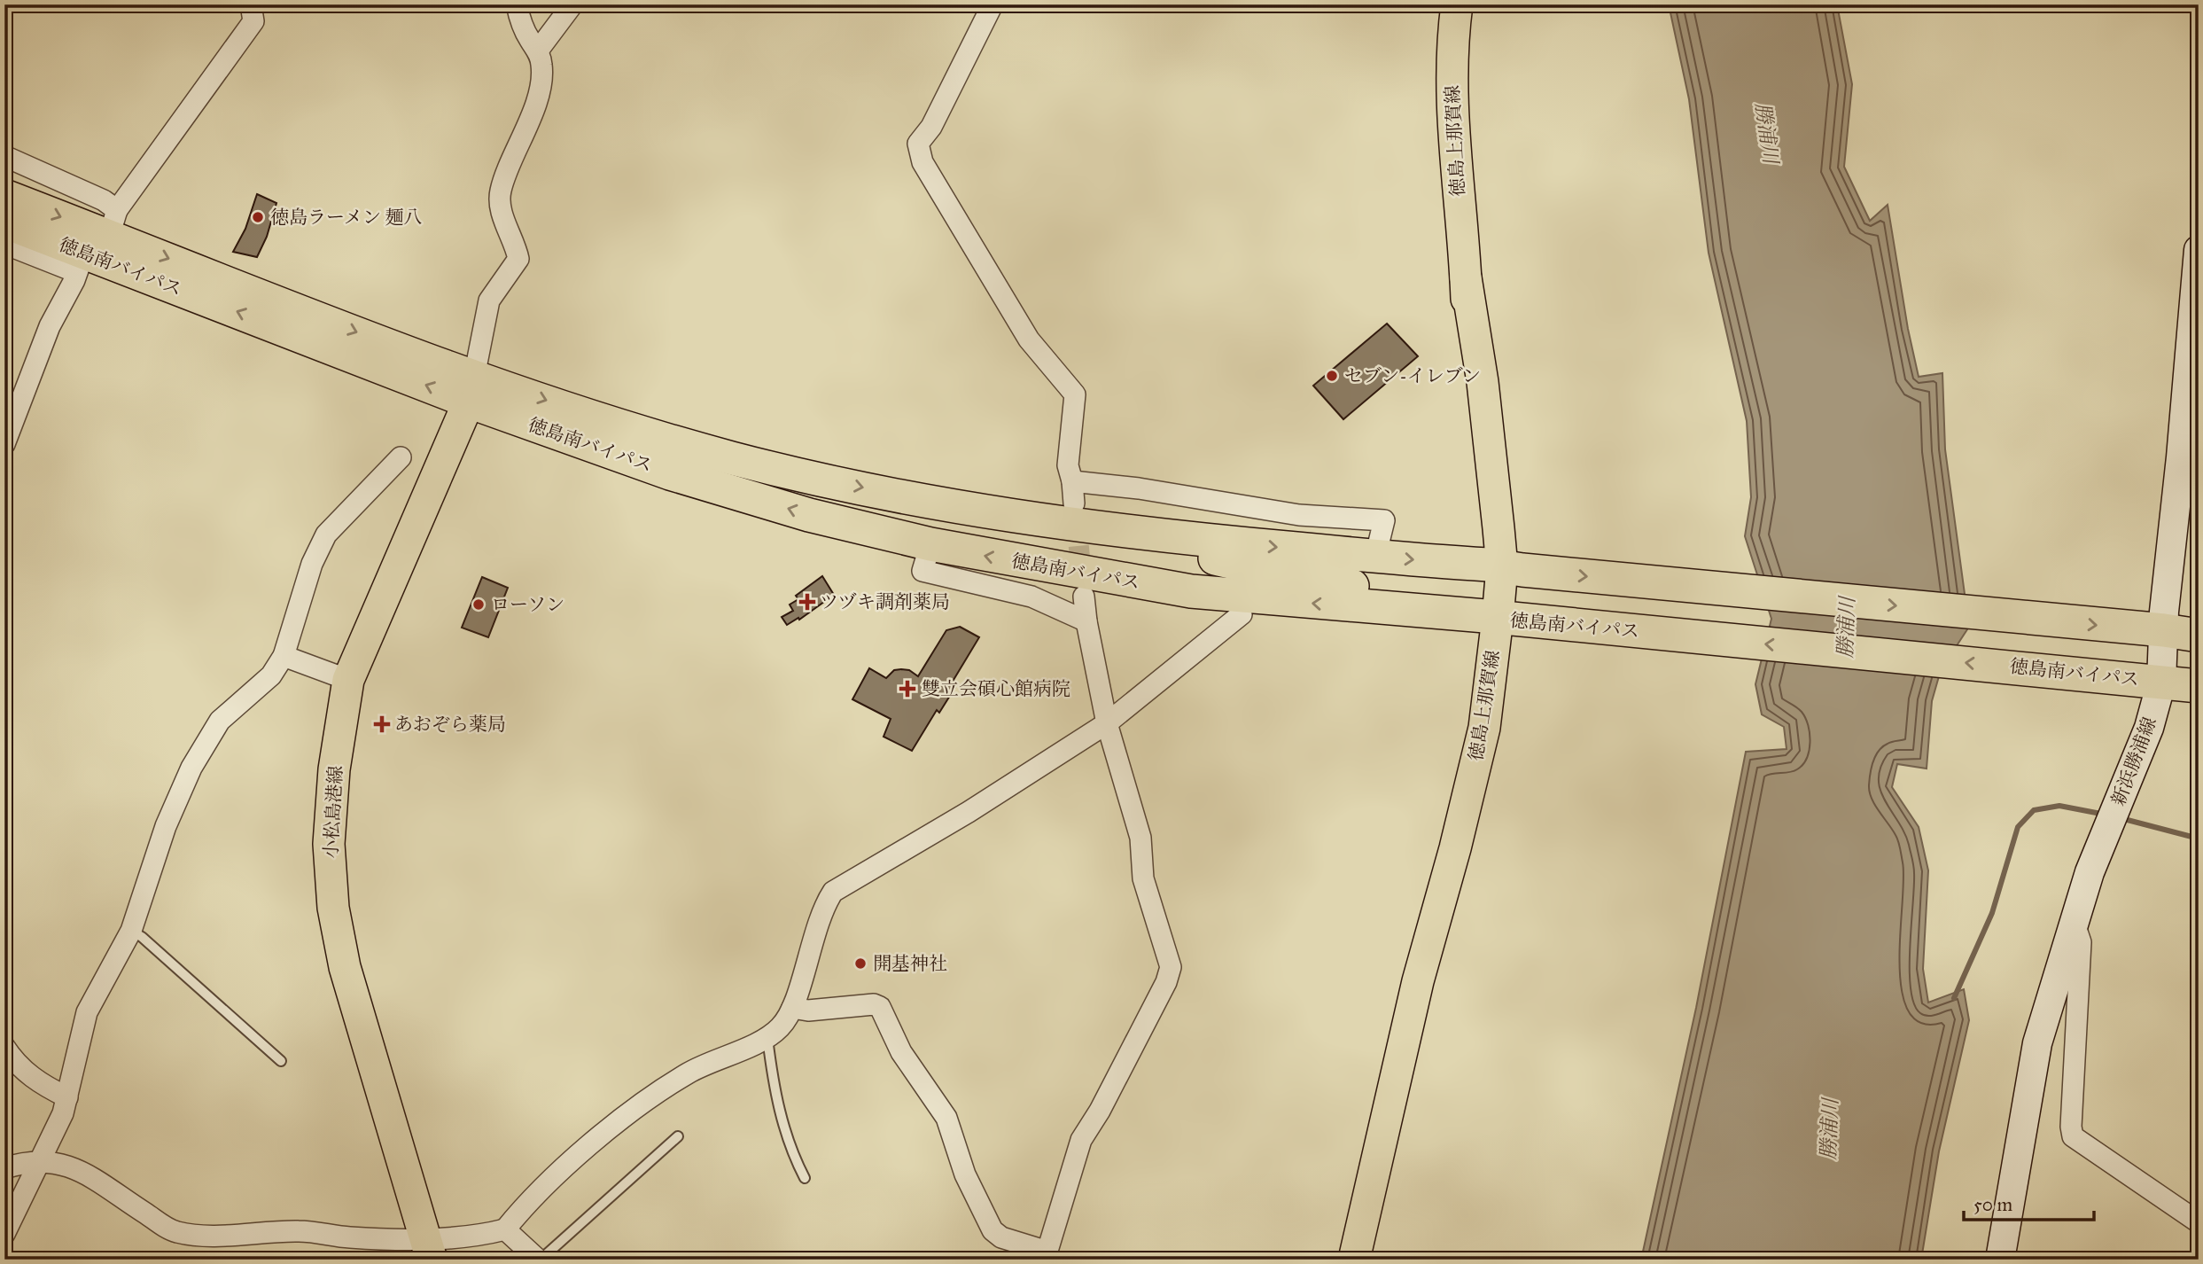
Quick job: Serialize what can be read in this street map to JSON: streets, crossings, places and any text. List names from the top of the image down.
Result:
{
  "streets": {
    "highway": ["徳島南バイパス"],
    "main road": ["徳島上那賀線", "新浜勝浦線", "小松島港線"]
  },
  "crossings": [
    ["徳島上那賀線", "徳島南バイパス"],
    ["徳島南バイパス", "新浜勝浦線"],
    ["徳島南バイパス", "小松島港線"]
  ],
  "water": ["勝浦川"],
  "places": {
    "other": [
      "徳島ラーメン 麺八",
      "セブン-イレブン",
      "ローソン",
      "開基神社"
    ],
    "health": ["ツヅキ調剤薬局", "雙立会碩心館病院", "あおぞら薬局"]
  },
  "scale_bar": "50 m"
}
